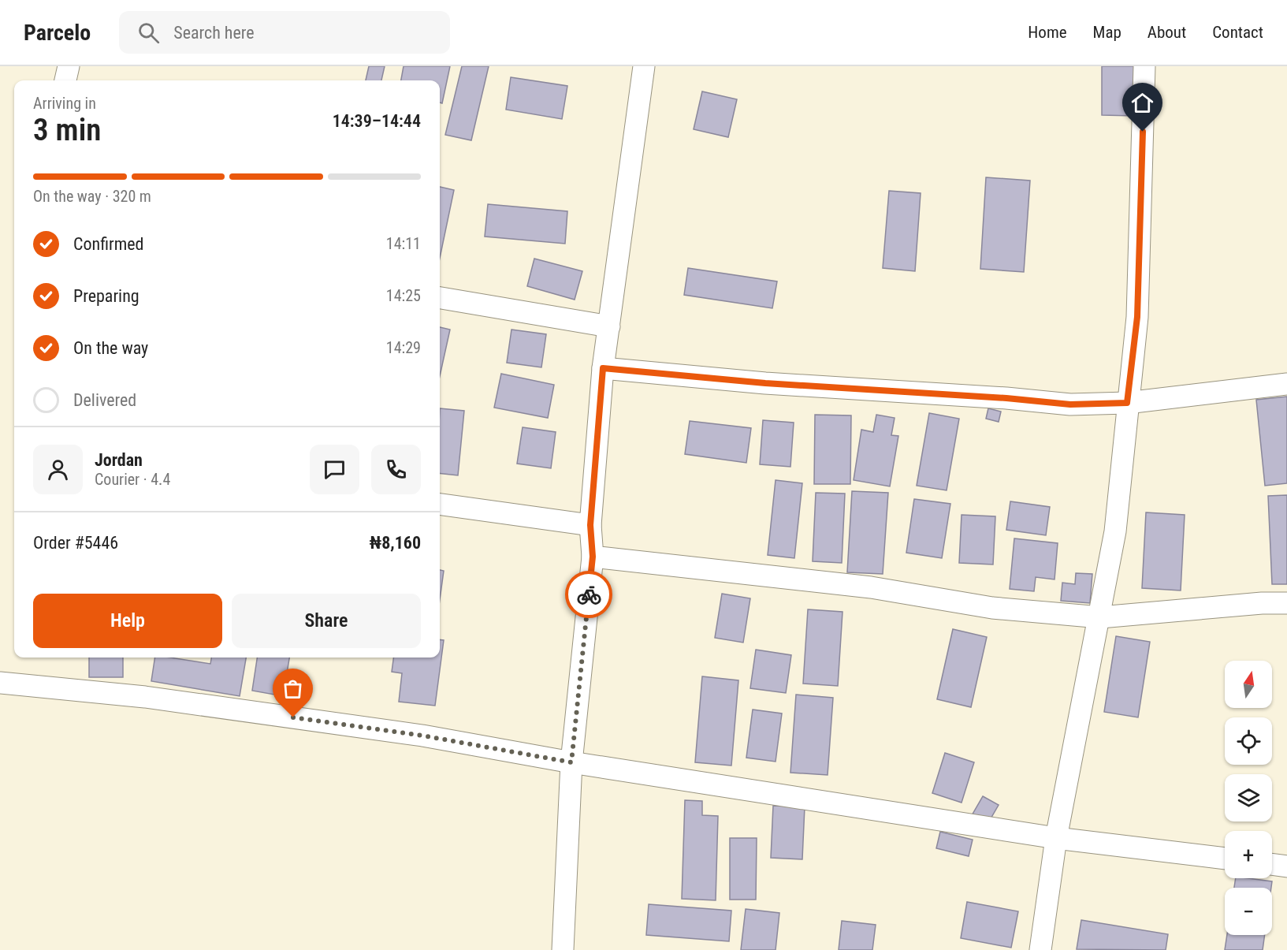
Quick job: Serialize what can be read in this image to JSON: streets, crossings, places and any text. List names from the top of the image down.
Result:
{
  "north": "top",
  "page": {
    "header": "Parcelo",
    "search": "Search here",
    "nav": [
      "Home",
      "Map",
      "About",
      "Contact"
    ],
    "heading": ["3 min", "Arriving in", "14:39–14:44"],
    "panel": [
      "Jordan",
      "Courier · 4.4",
      "Order #5446",
      "₦8,160"
    ],
    "bar": "On the way · 320 m",
    "list": [
      ["Confirmed", "14:11"],
      ["Preparing", "14:25"],
      ["On the way", "14:29"],
      "Delivered"
    ],
    "buttons": ["Help", "Share"],
    "map_buttons": ["+", "−"]
  }
}
